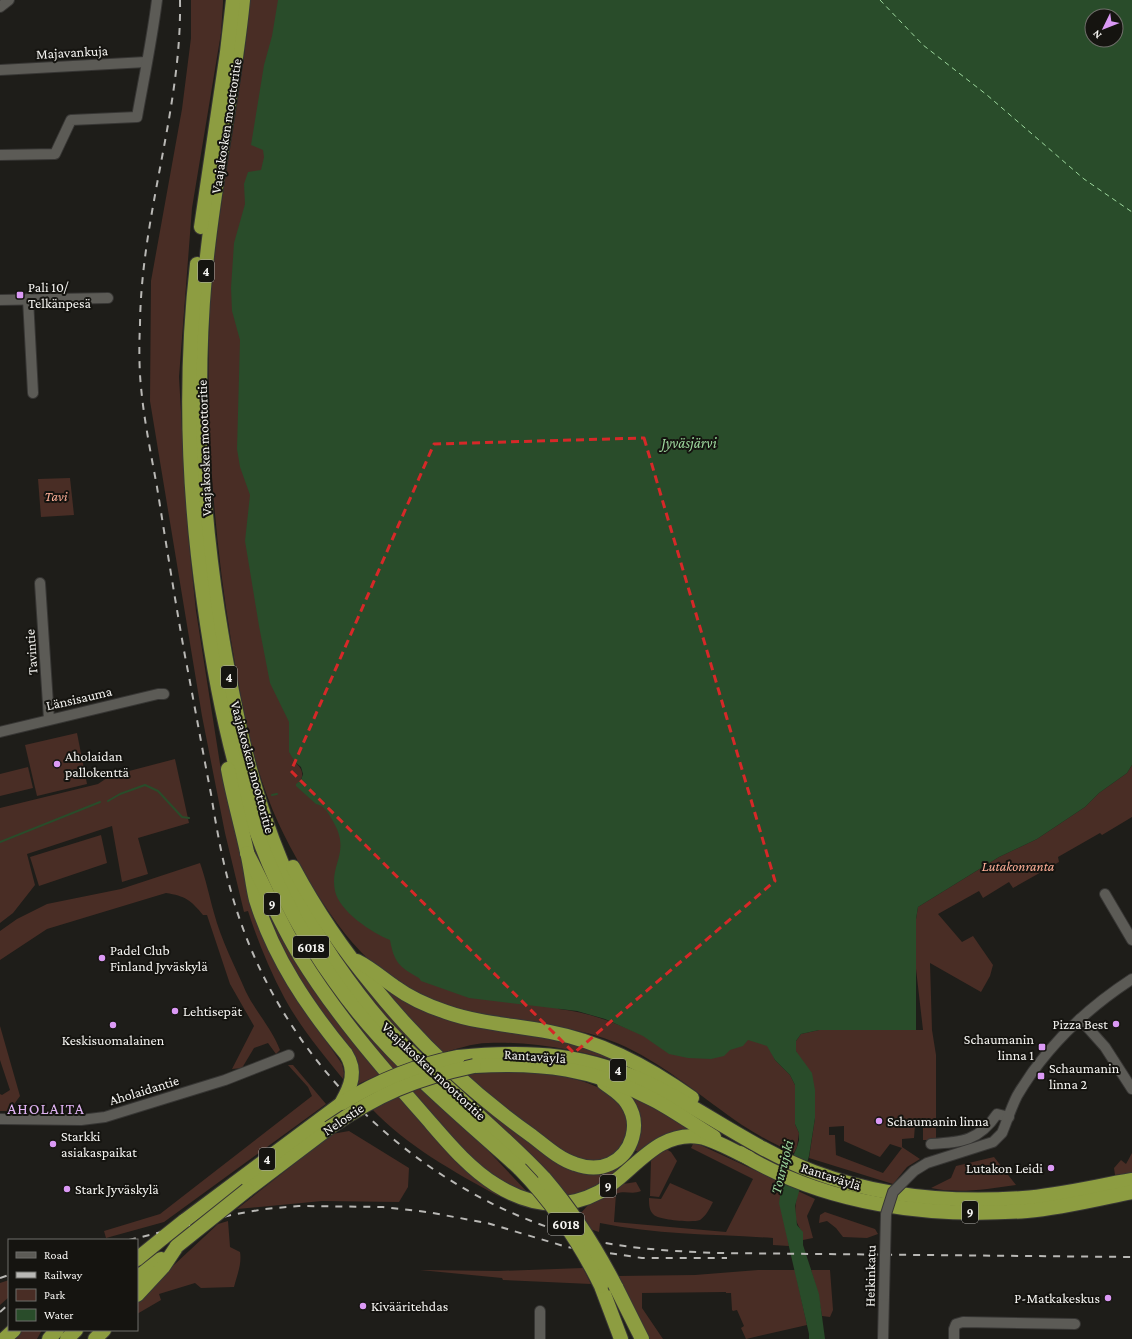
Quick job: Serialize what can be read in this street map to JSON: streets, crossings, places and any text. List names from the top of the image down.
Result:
{
  "streets": {
    "highway": [
      "Vaajakosken moottoritie",
      "4",
      "9",
      "6018",
      "Rantaväylä",
      "Nelostie"
    ],
    "street": [
      "Majavankuja",
      "Tavintie",
      "Länsisauma",
      "Aholaidantie",
      "Heikinkatu"
    ]
  },
  "crossings": [
    ["Vaajakosken moottoritie", "4"],
    ["4", "9"],
    ["4", "Rantaväylä"],
    ["4", "Nelostie"],
    ["Tavintie", "Länsisauma"],
    ["9", "Rantaväylä"],
    ["Rantaväylä", "Nelostie"]
  ],
  "districts": ["AHOLAITA"],
  "water": ["Jyväsjärvi", "Tourujoki"],
  "parks": ["Tavi", "Lutakonranta"],
  "places": {
    "transit": ["Pali 10/ Telkänpesä", "Schaumanin linna 1", "Schaumanin linna 2"],
    "other": [
      "Aholaidan pallokenttä",
      "Padel Club Finland Jyväskylä",
      "Lehtisepät",
      "Pizza Best",
      "Keskisuomalainen",
      "Schaumanin linna",
      "Starkki asiakaspaikat",
      "Lutakon Leidi",
      "Stark Jyväskylä",
      "P-Matkakeskus",
      "Kivääritehdas"
    ]
  },
  "legend": [
    "Road",
    "Railway",
    "Park",
    "Water"
  ],
  "north": "bottom left"
}
